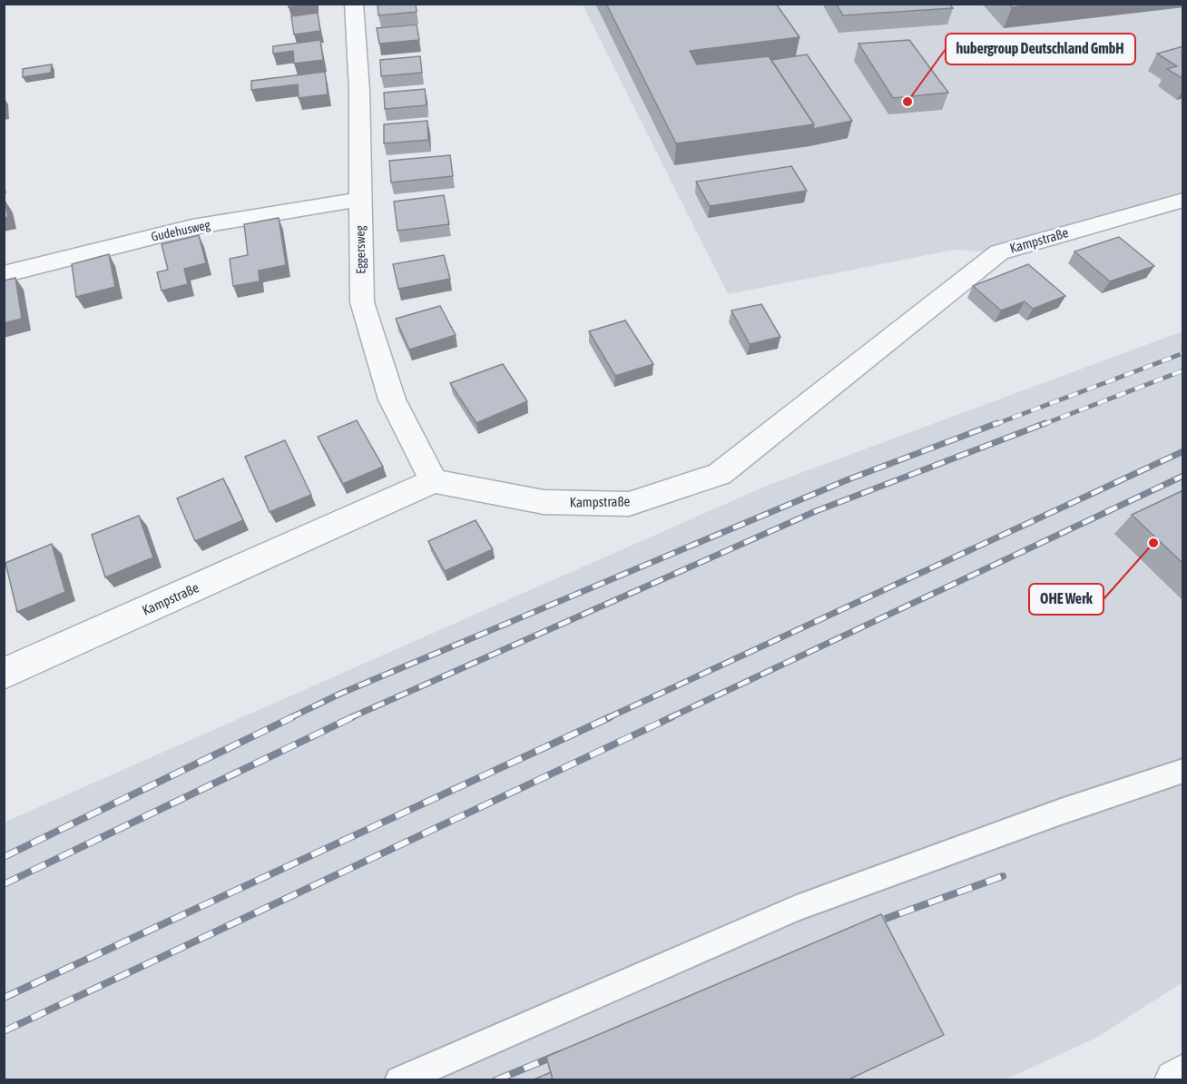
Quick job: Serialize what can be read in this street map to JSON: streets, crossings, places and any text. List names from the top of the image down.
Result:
{
  "streets": {
    "street": ["Gudehusweg", "Kampstraße", "Eggersweg"]
  },
  "crossings": [
    ["Gudehusweg", "Eggersweg"],
    ["Kampstraße", "Eggersweg"]
  ],
  "places": ["hubergroup Deutschland GmbH", "OHE Werk"]
}
